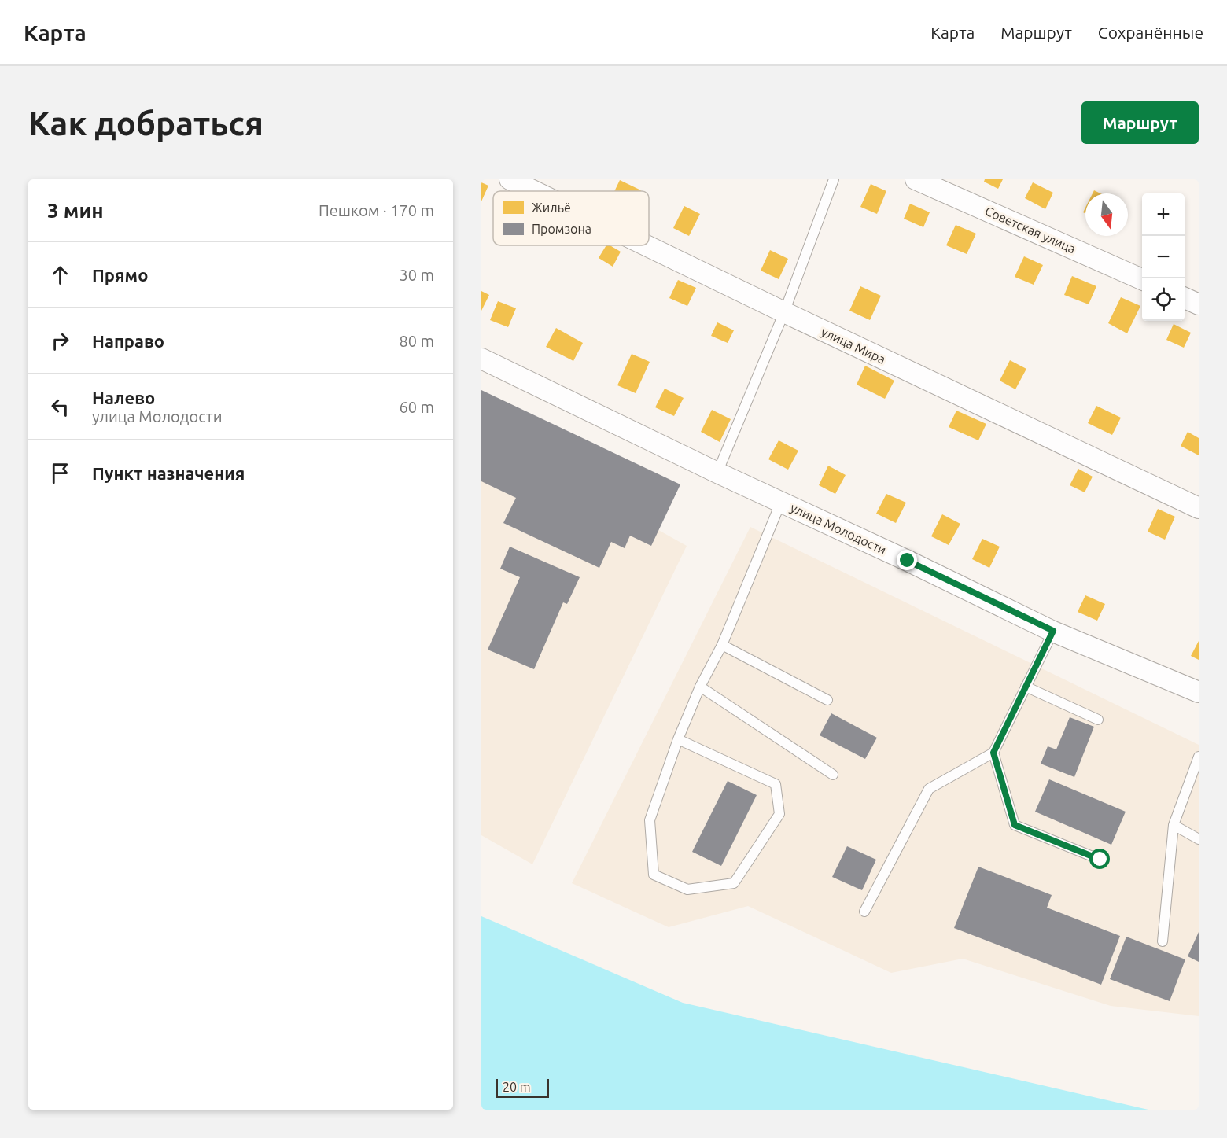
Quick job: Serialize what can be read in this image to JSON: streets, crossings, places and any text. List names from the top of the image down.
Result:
{
  "streets": {
    "street": ["Советская улица", "улица Мира", "улица Молодости"]
  },
  "legend": ["Жильё", "Промзона"],
  "scale_bar": "20 m",
  "north": "bottom",
  "page": {
    "header": "Карта",
    "nav": ["Карта", "Маршрут", "Сохранённые"],
    "buttons": "Маршрут",
    "title": "Как добраться",
    "heading": ["3 мин", "Пешком · 170 m"],
    "map_buttons": ["+", "−"],
    "list": [
      ["Прямо", "30 m"],
      ["Направо", "80 m"],
      ["Налево", "улица Молодости", "60 m"],
      "Пункт назначения"
    ],
    "scale": "20 m"
  }
}
